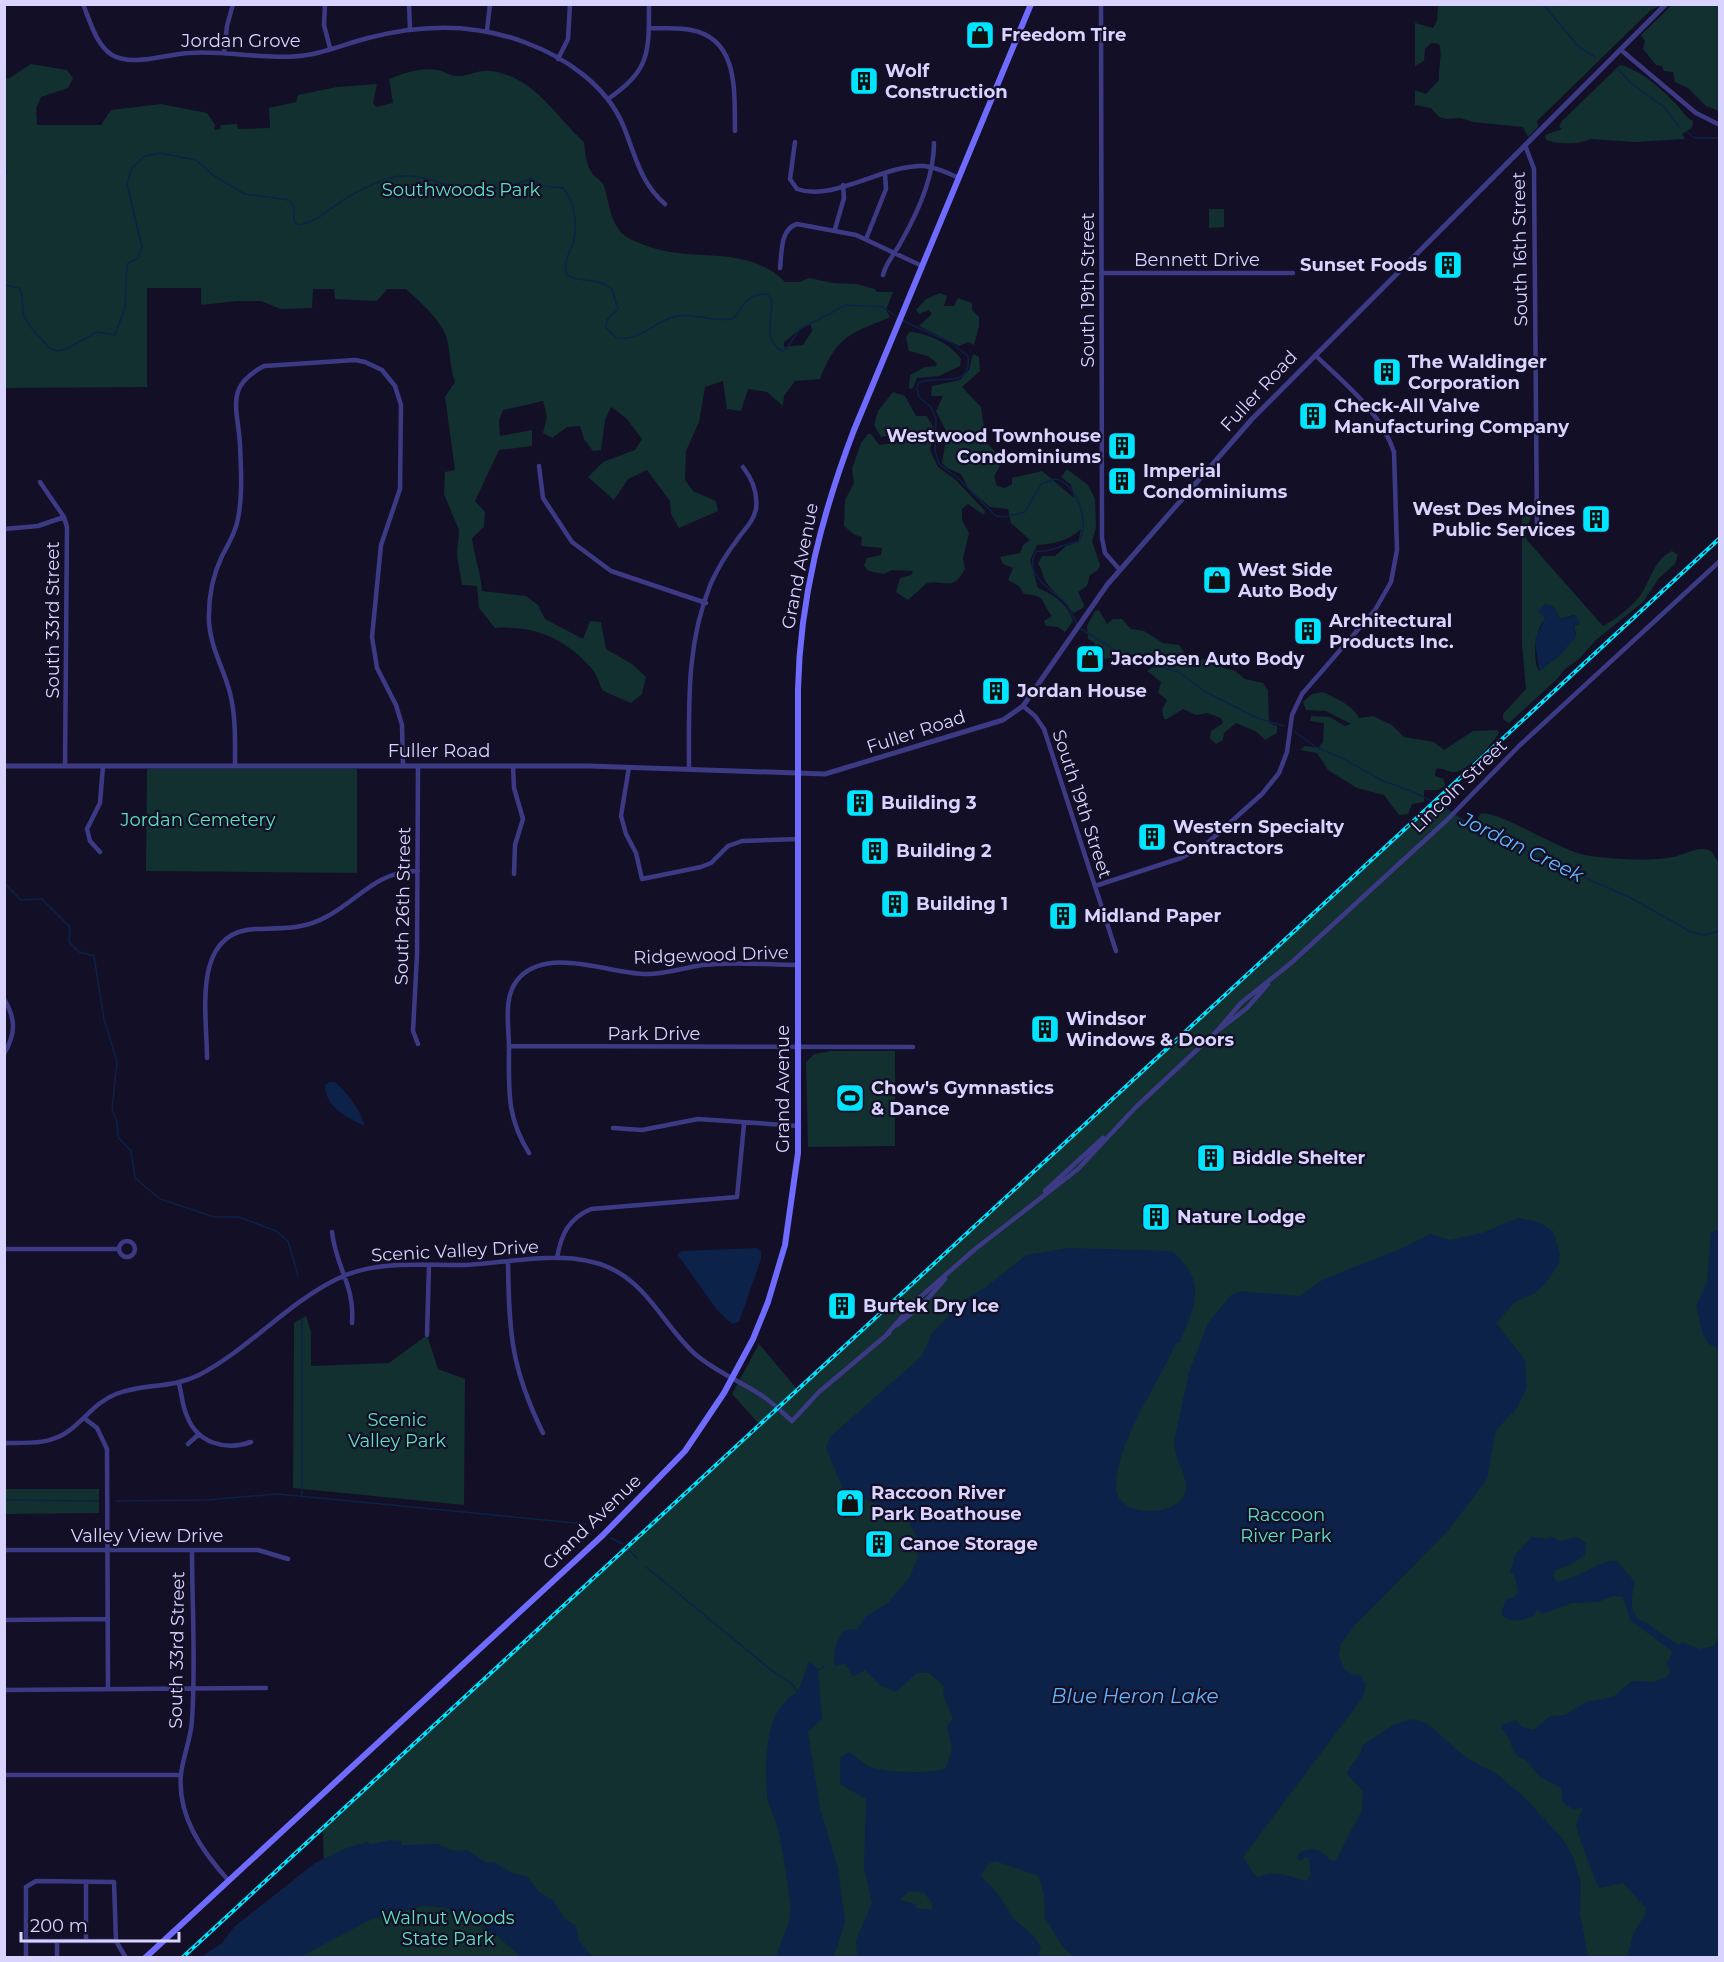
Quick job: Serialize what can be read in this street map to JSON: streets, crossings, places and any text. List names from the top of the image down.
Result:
{
  "streets": {
    "main road": ["Grand Avenue"],
    "street": [
      "Jordan Grove",
      "South 16th Street",
      "Bennett Drive",
      "South 19th Street",
      "Fuller Road",
      "South 33rd Street",
      "Lincoln Street",
      "South 26th Street",
      "Ridgewood Drive",
      "Park Drive",
      "Scenic Valley Drive",
      "Valley View Drive"
    ]
  },
  "crossings": [
    ["South 16th Street", "Fuller Road"],
    ["Bennett Drive", "South 19th Street"],
    ["South 19th Street", "Fuller Road"],
    ["Fuller Road", "Grand Avenue"],
    ["Fuller Road", "South 33rd Street"],
    ["Fuller Road", "South 26th Street"],
    ["Grand Avenue", "South 33rd Street"],
    ["Grand Avenue", "Lincoln Street"],
    ["Grand Avenue", "Ridgewood Drive"],
    ["Grand Avenue", "Park Drive"],
    ["Grand Avenue", "Scenic Valley Drive"],
    ["South 33rd Street", "Valley View Drive"],
    ["Lincoln Street", "Scenic Valley Drive"],
    ["Ridgewood Drive", "Park Drive"]
  ],
  "water": ["Jordan Creek", "Blue Heron Lake"],
  "parks": [
    "Southwoods Park",
    "Jordan Cemetery",
    "Scenic Valley Park",
    "Raccoon River Park",
    "Walnut Woods State Park"
  ],
  "places": {
    "shop": [
      "Freedom Tire",
      "West Side Auto Body",
      "Jacobsen Auto Body",
      "Raccoon River Park Boathouse"
    ],
    "building": [
      "Wolf Construction",
      "Sunset Foods",
      "The Waldinger Corporation",
      "Check-All Valve Manufacturing Company",
      "Westwood Townhouse Condominiums",
      "Imperial Condominiums",
      "West Des Moines Public Services",
      "Architectural Products Inc.",
      "Jordan House",
      "Building 3",
      "Western Specialty Contractors",
      "Building 2",
      "Building 1",
      "Midland Paper",
      "Windsor Windows & Doors",
      "Biddle Shelter",
      "Nature Lodge",
      "Burtek Dry Ice",
      "Canoe Storage"
    ],
    "sports": ["Chow's Gymnastics & Dance"]
  },
  "scale_bar": "200 m"
}
